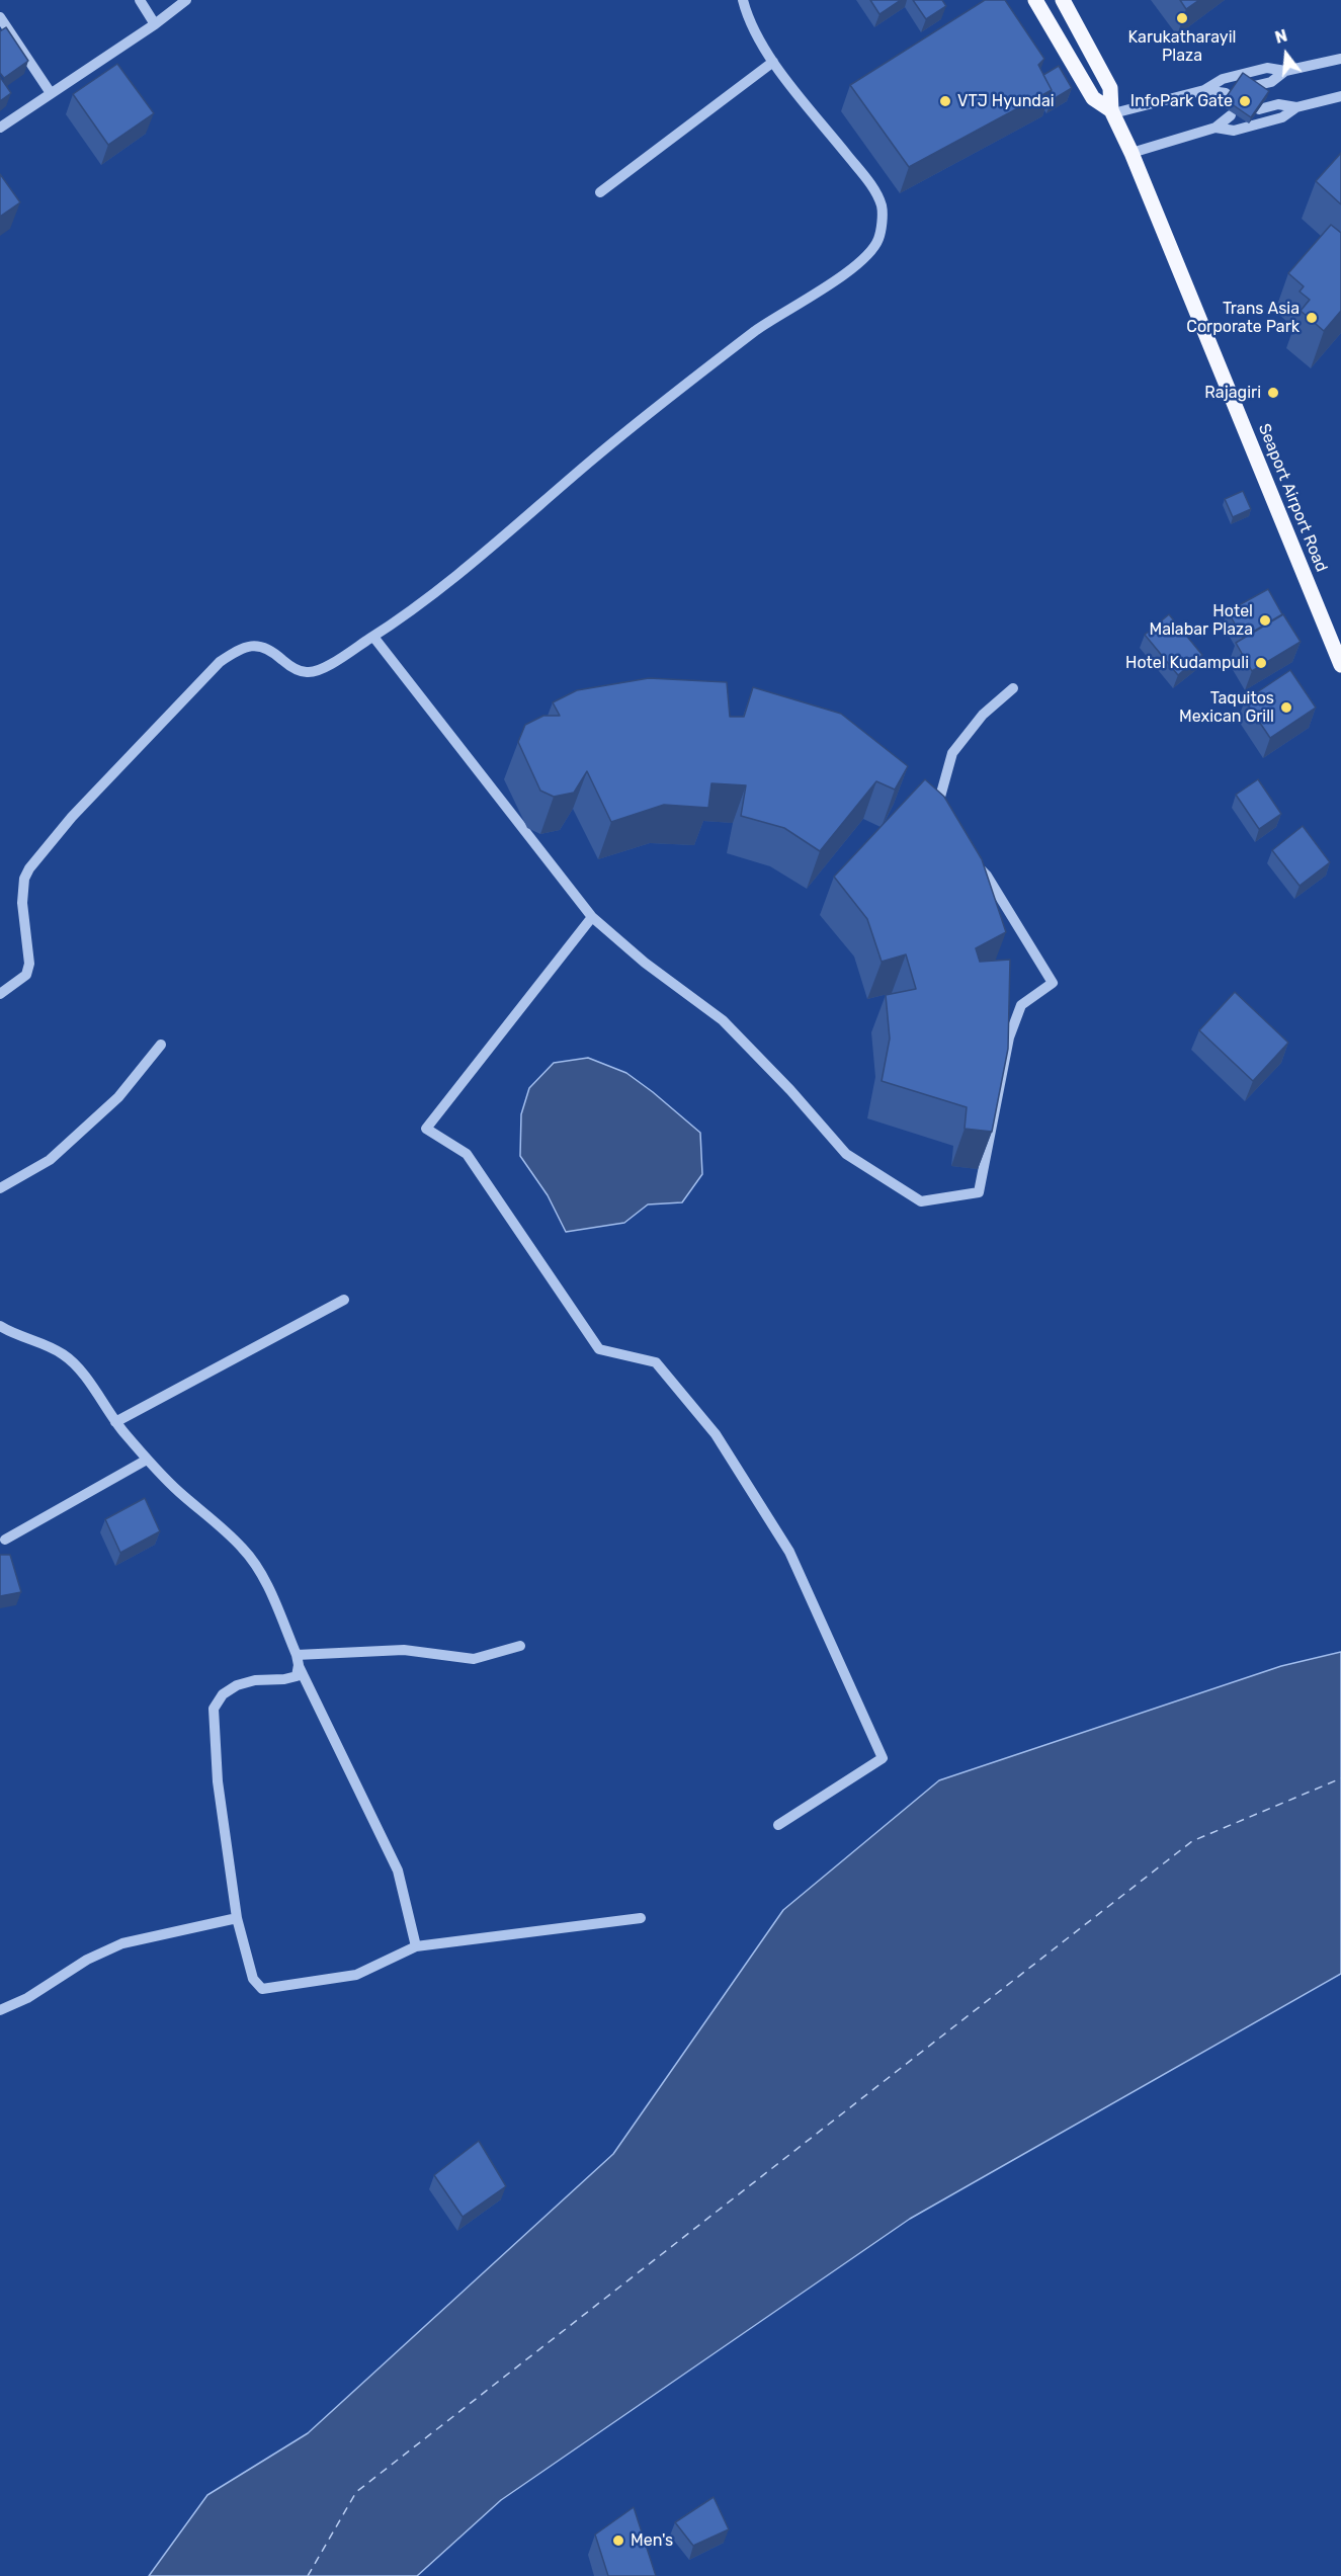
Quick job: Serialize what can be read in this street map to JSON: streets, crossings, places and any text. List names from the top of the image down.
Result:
{
  "streets": {
    "main road": ["Seaport Airport Road"]
  },
  "places": [
    "Karukatharayil Plaza",
    "VTJ Hyundai",
    "InfoPark Gate",
    "Trans Asia Corporate Park",
    "Rajagiri",
    "Hotel Malabar Plaza",
    "Hotel Kudampuli",
    "Taquitos Mexican Grill",
    "Men's"
  ],
  "north": "top"
}
